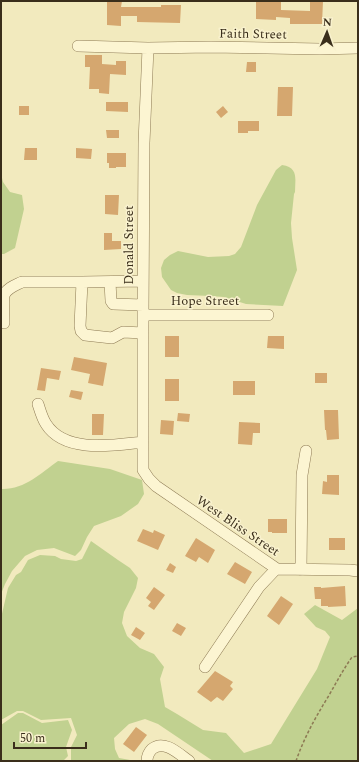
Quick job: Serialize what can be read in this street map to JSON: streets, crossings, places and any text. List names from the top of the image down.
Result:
{
  "streets": {
    "street": [
      "Faith Street",
      "Donald Street",
      "Hope Street",
      "West Bliss Street"
    ]
  },
  "crossings": [
    ["Faith Street", "Donald Street"],
    ["Donald Street", "Hope Street"],
    ["Donald Street", "West Bliss Street"]
  ],
  "scale_bar": "50 m",
  "north": "top"
}
